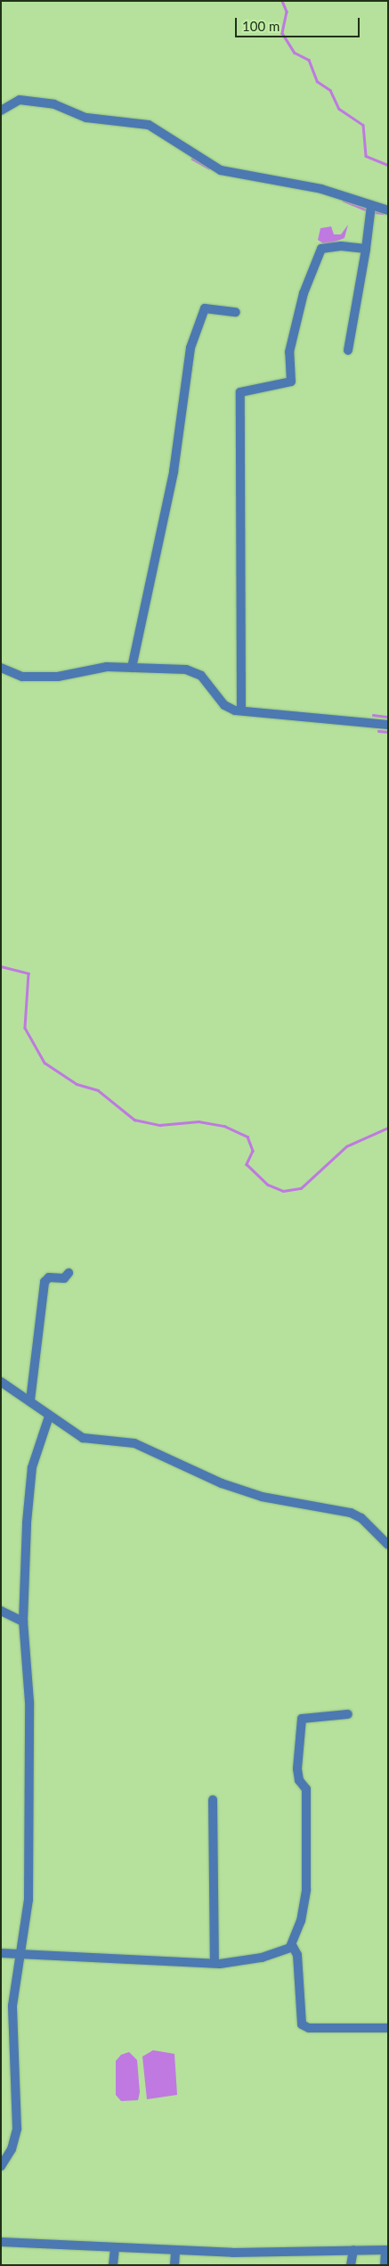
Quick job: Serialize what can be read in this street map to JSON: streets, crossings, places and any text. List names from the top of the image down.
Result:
{
  "scale_bar": "100 m"
}
